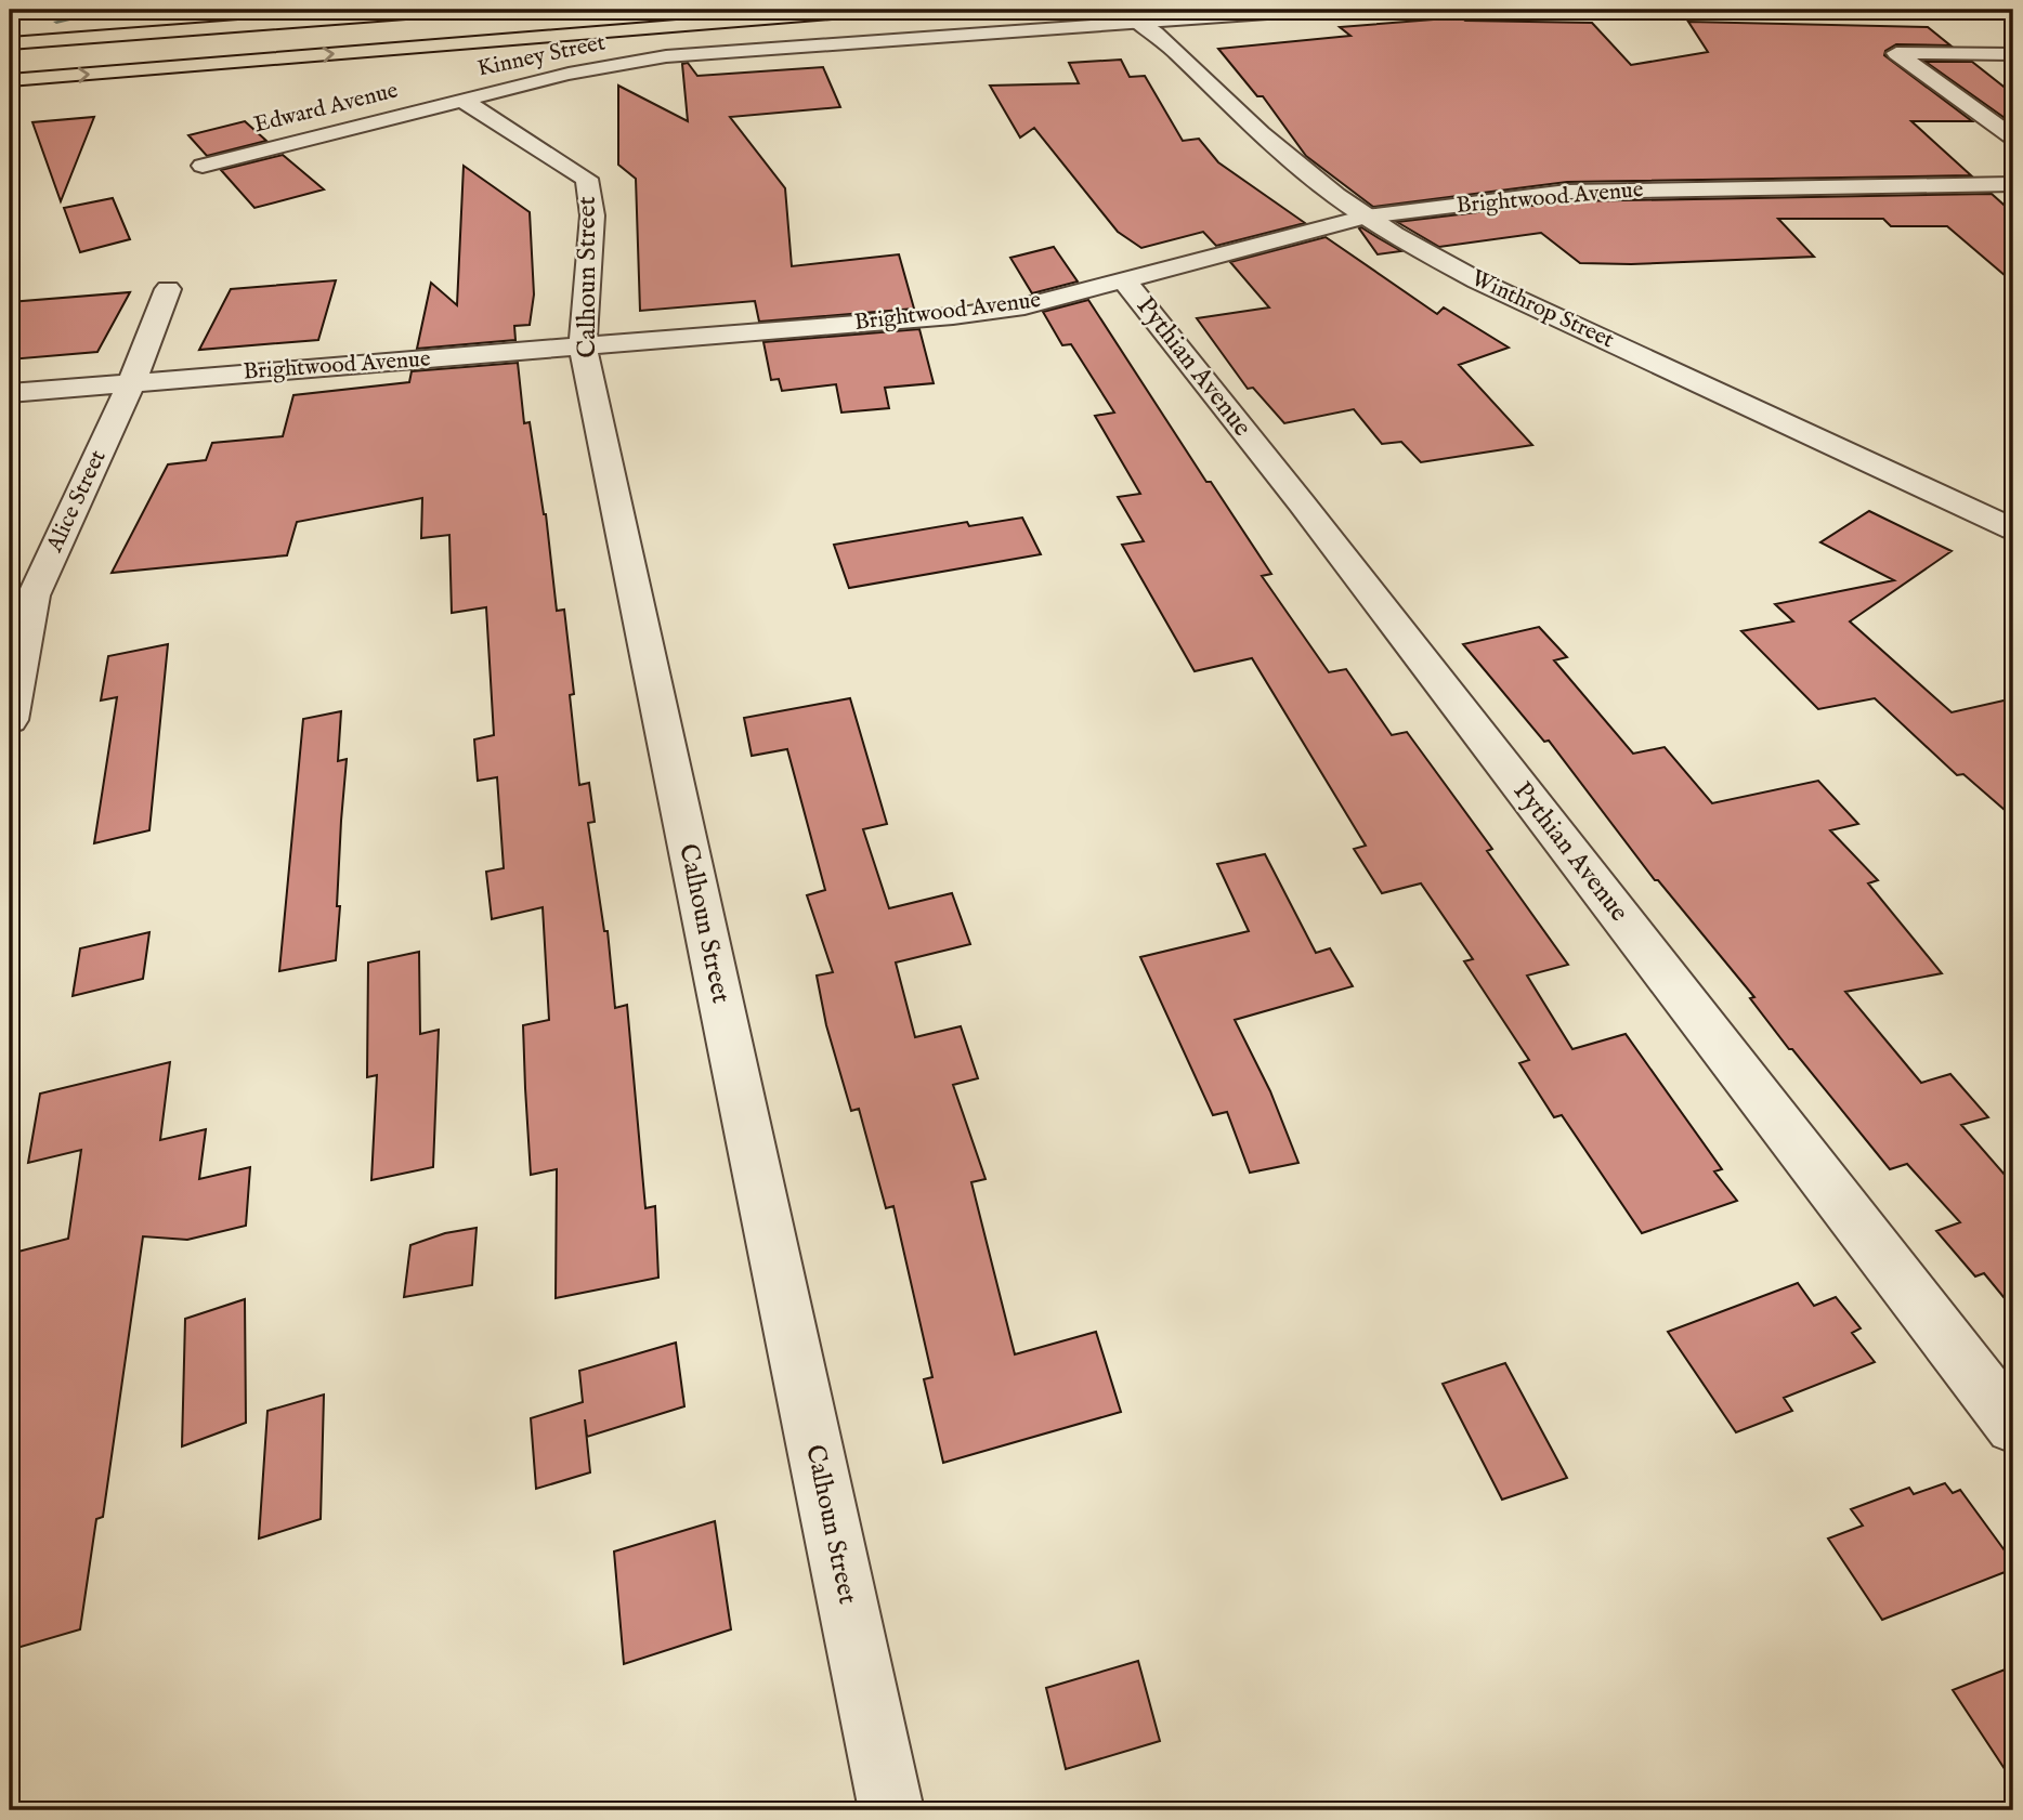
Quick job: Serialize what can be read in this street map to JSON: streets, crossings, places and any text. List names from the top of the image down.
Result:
{
  "streets": {
    "street": [
      "Kinney Street",
      "Edward Avenue",
      "Brightwood Avenue",
      "Calhoun Street",
      "Winthrop Street",
      "Pythian Avenue",
      "Alice Street"
    ]
  },
  "crossings": [
    ["Kinney Street", "Edward Avenue"],
    ["Kinney Street", "Calhoun Street"],
    ["Kinney Street", "Winthrop Street"],
    ["Edward Avenue", "Calhoun Street"],
    ["Brightwood Avenue", "Calhoun Street"],
    ["Brightwood Avenue", "Winthrop Street"],
    ["Brightwood Avenue", "Pythian Avenue"],
    ["Brightwood Avenue", "Alice Street"]
  ]
}
